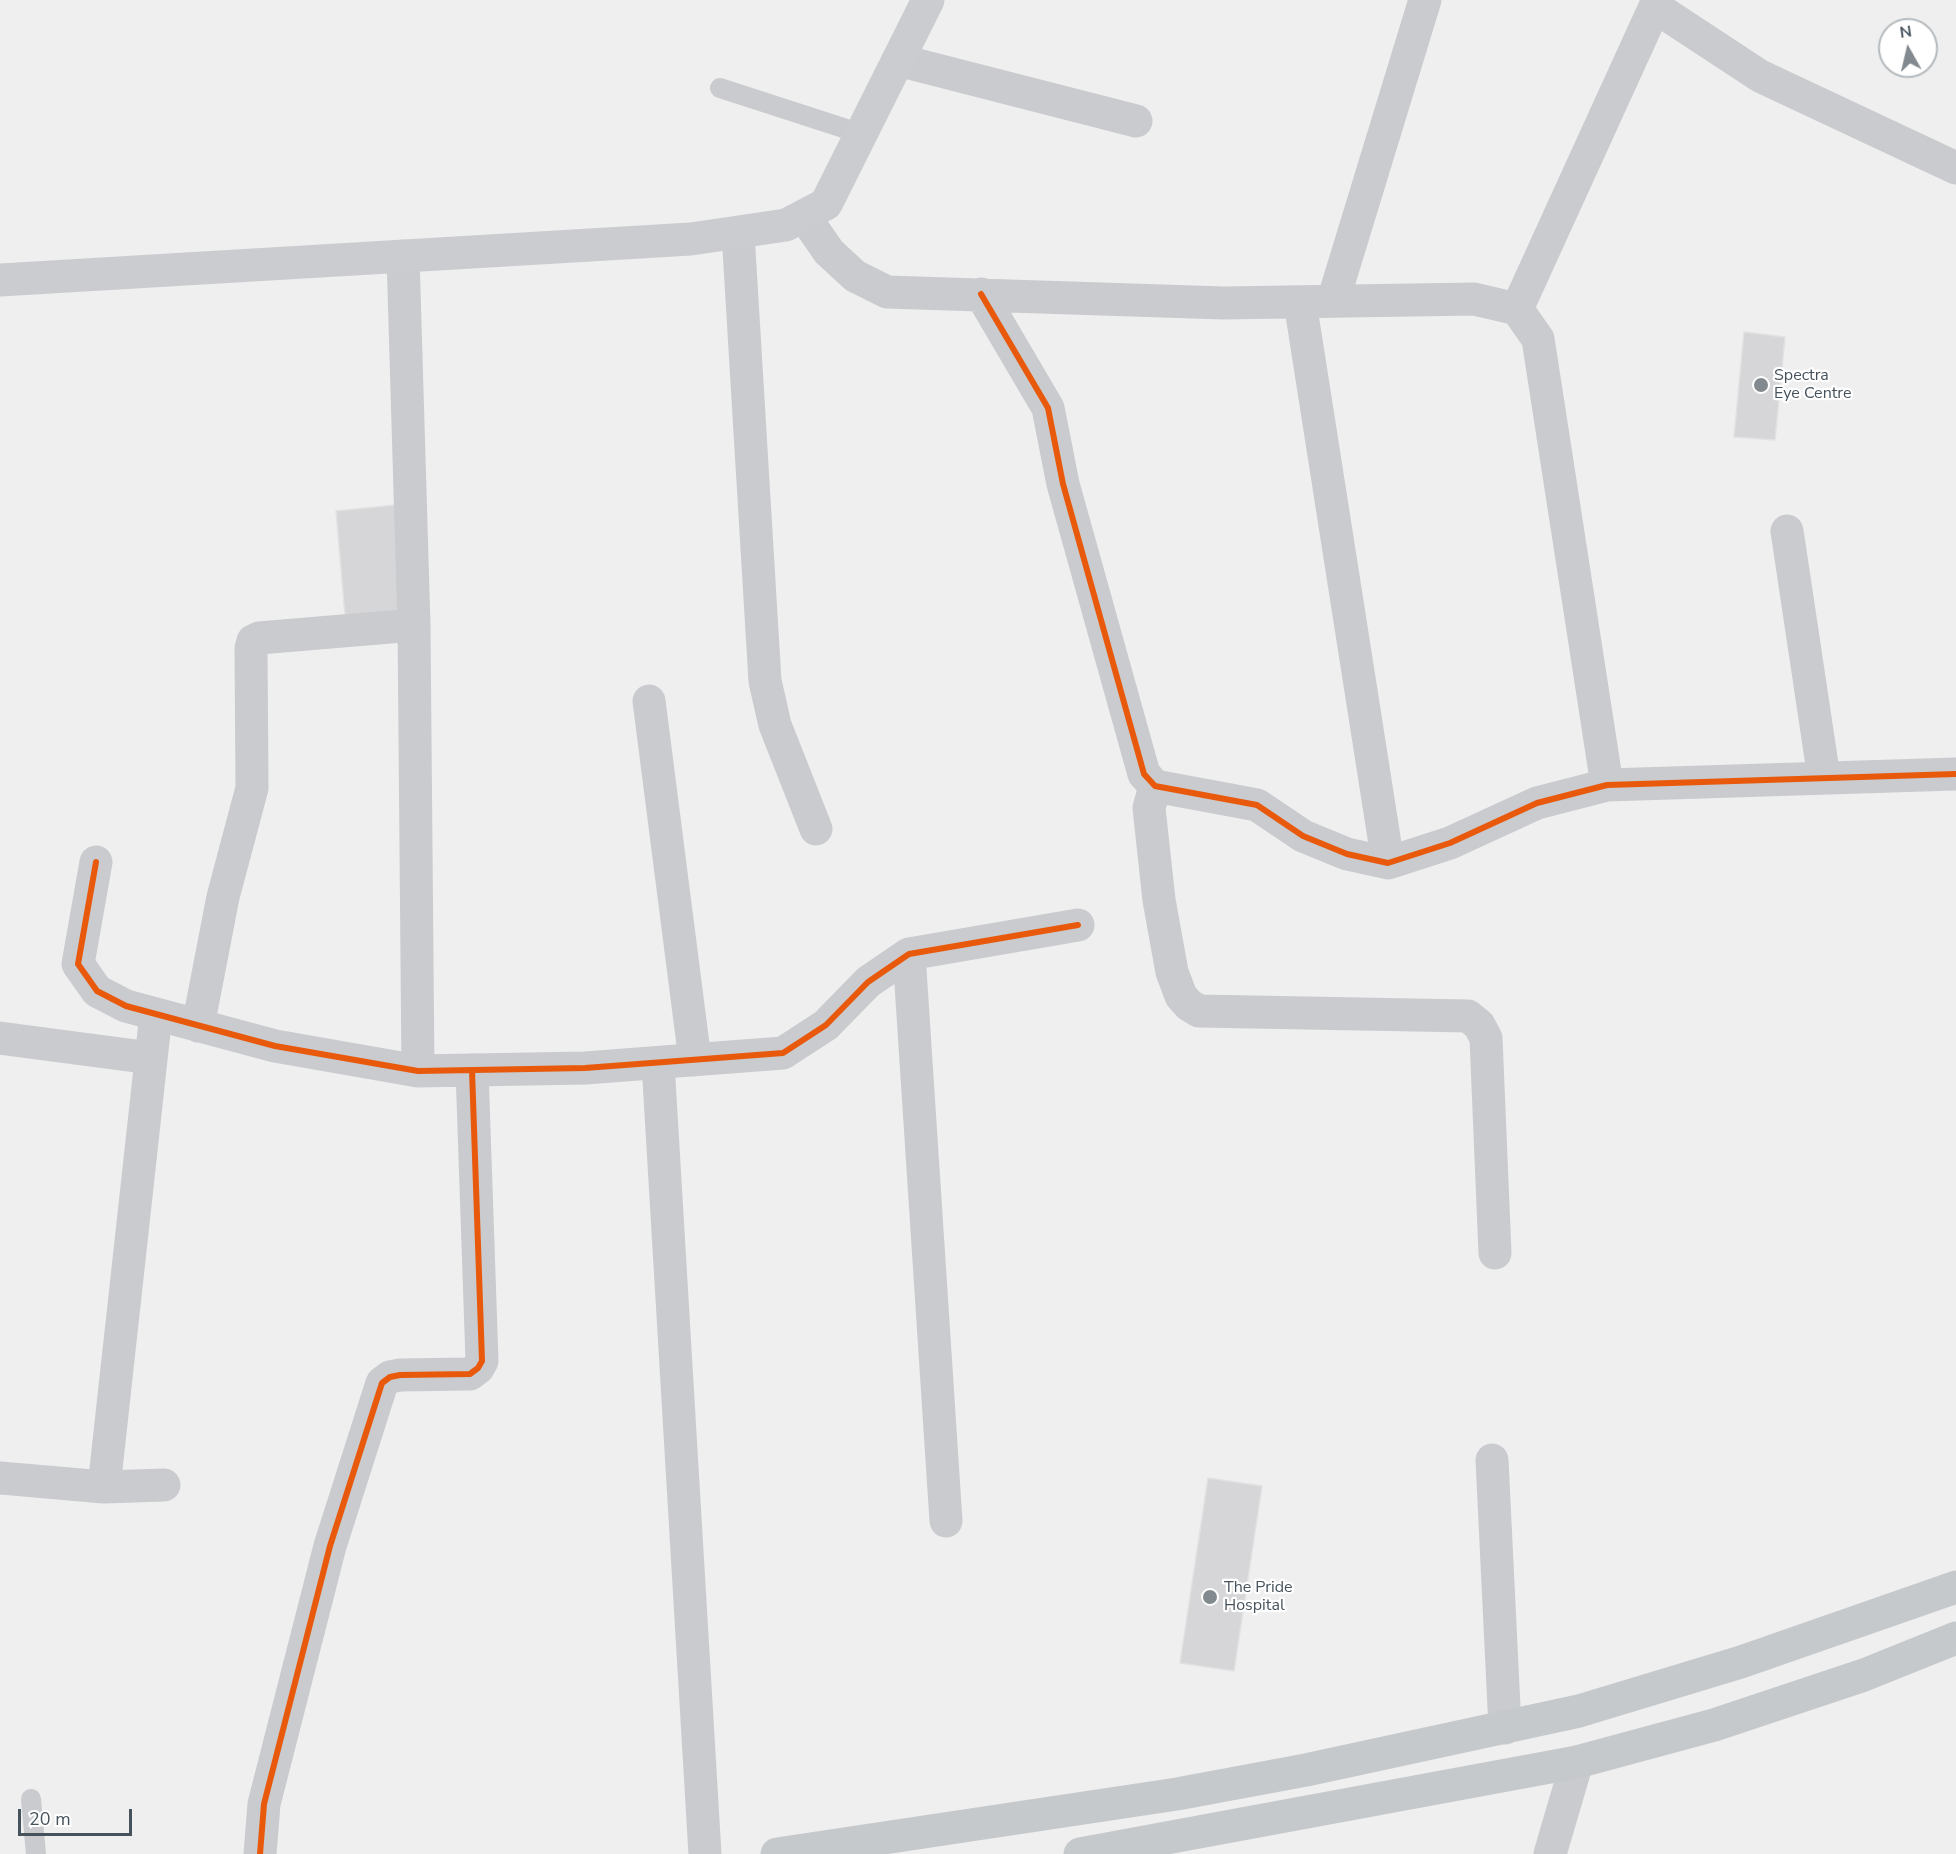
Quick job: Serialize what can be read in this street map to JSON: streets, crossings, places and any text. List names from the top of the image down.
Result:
{
  "places": ["Spectra Eye Centre", "The Pride Hospital"],
  "scale_bar": "20 m",
  "north": "top"
}
